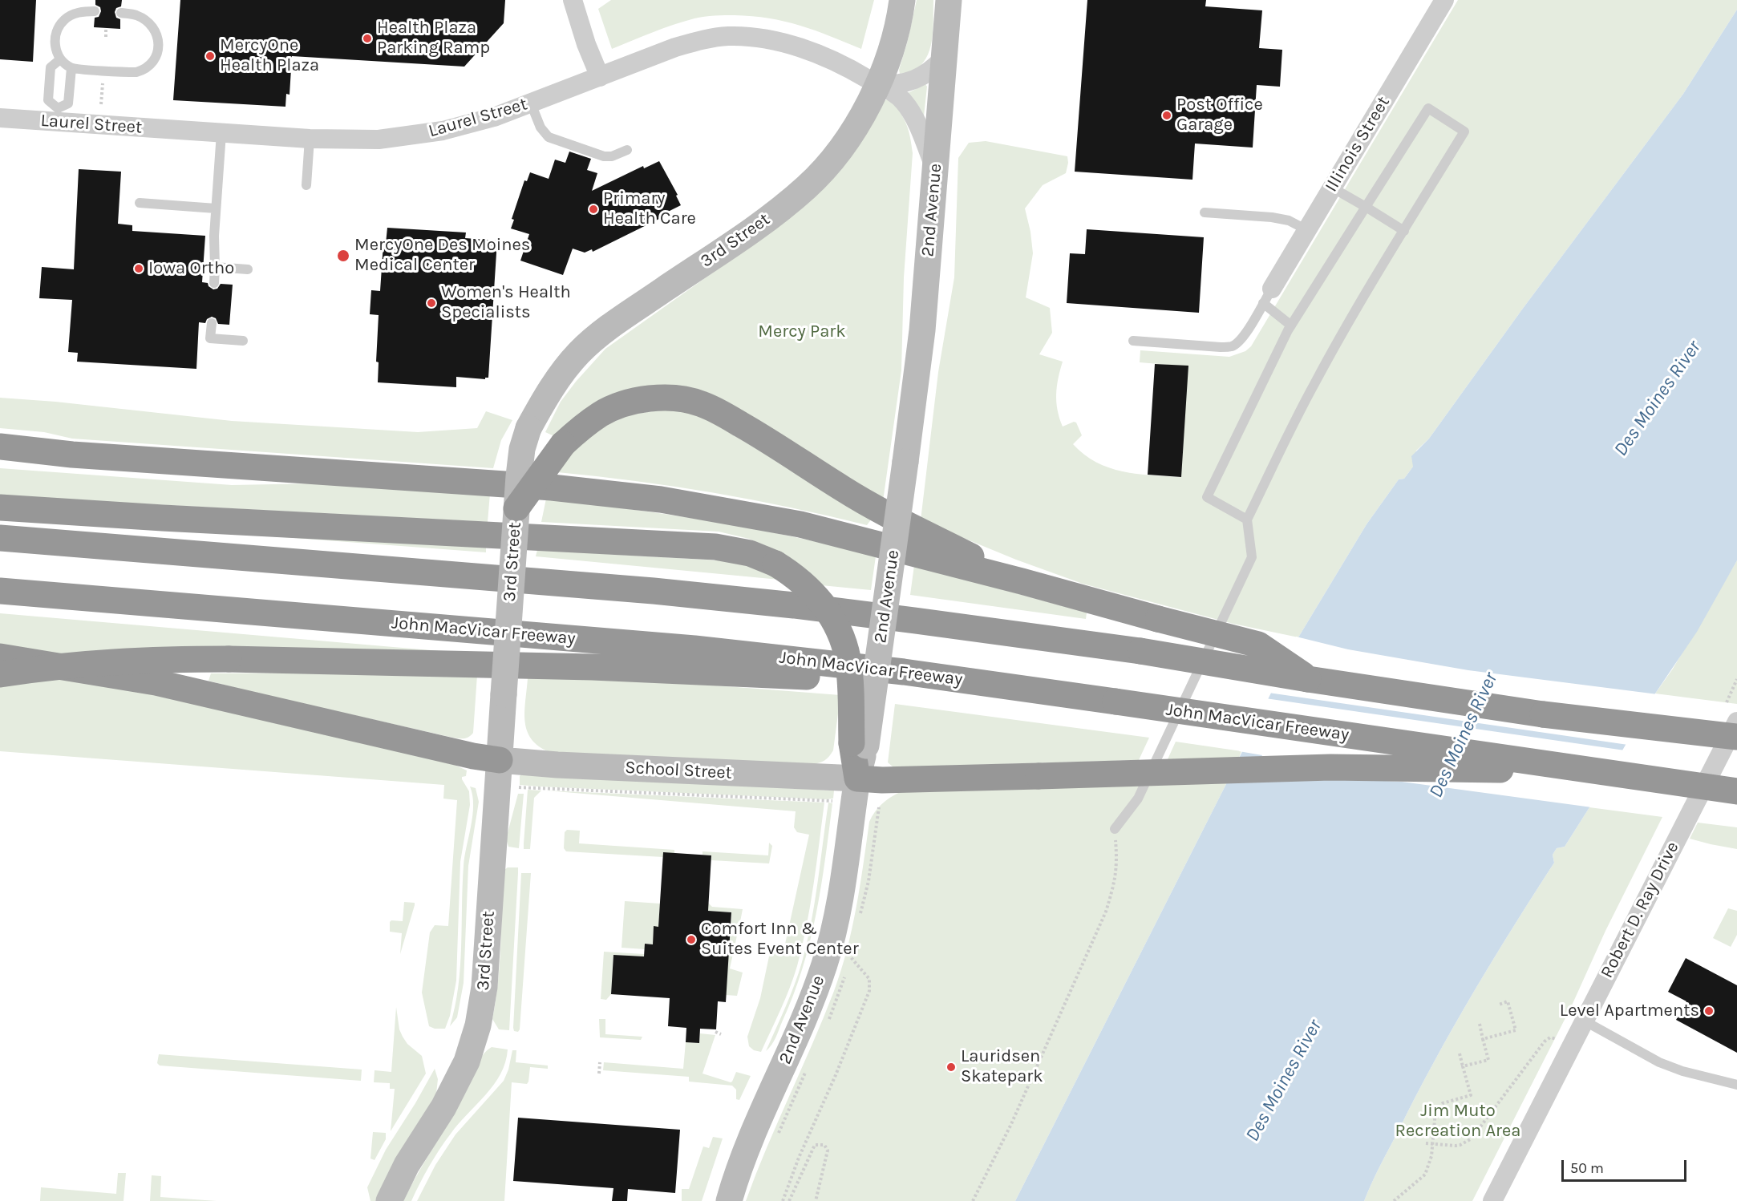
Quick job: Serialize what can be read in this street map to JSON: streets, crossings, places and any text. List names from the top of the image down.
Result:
{
  "streets": {
    "highway": ["John MacVicar Freeway"],
    "main road": ["2nd Avenue", "3rd Street", "School Street"],
    "street": ["Laurel Street", "Illinois Street", "Robert D. Ray Drive"]
  },
  "crossings": [
    ["Laurel Street", "2nd Avenue"],
    ["Laurel Street", "3rd Street"],
    ["2nd Avenue", "School Street"],
    ["3rd Street", "School Street"]
  ],
  "water": ["Des Moines River"],
  "parks": ["Mercy Park", "Jim Muto Recreation Area"],
  "places": [
    "Health Plaza Parking Ramp",
    "MercyOne Health Plaza",
    "Post Office Garage",
    "Primary Health Care",
    "MercyOne Des Moines Medical Center",
    "Iowa Ortho",
    "Women's Health Specialists",
    "Comfort Inn & Suites Event Center",
    "Level Apartments",
    "Lauridsen Skatepark"
  ],
  "scale_bar": "50 m"
}
